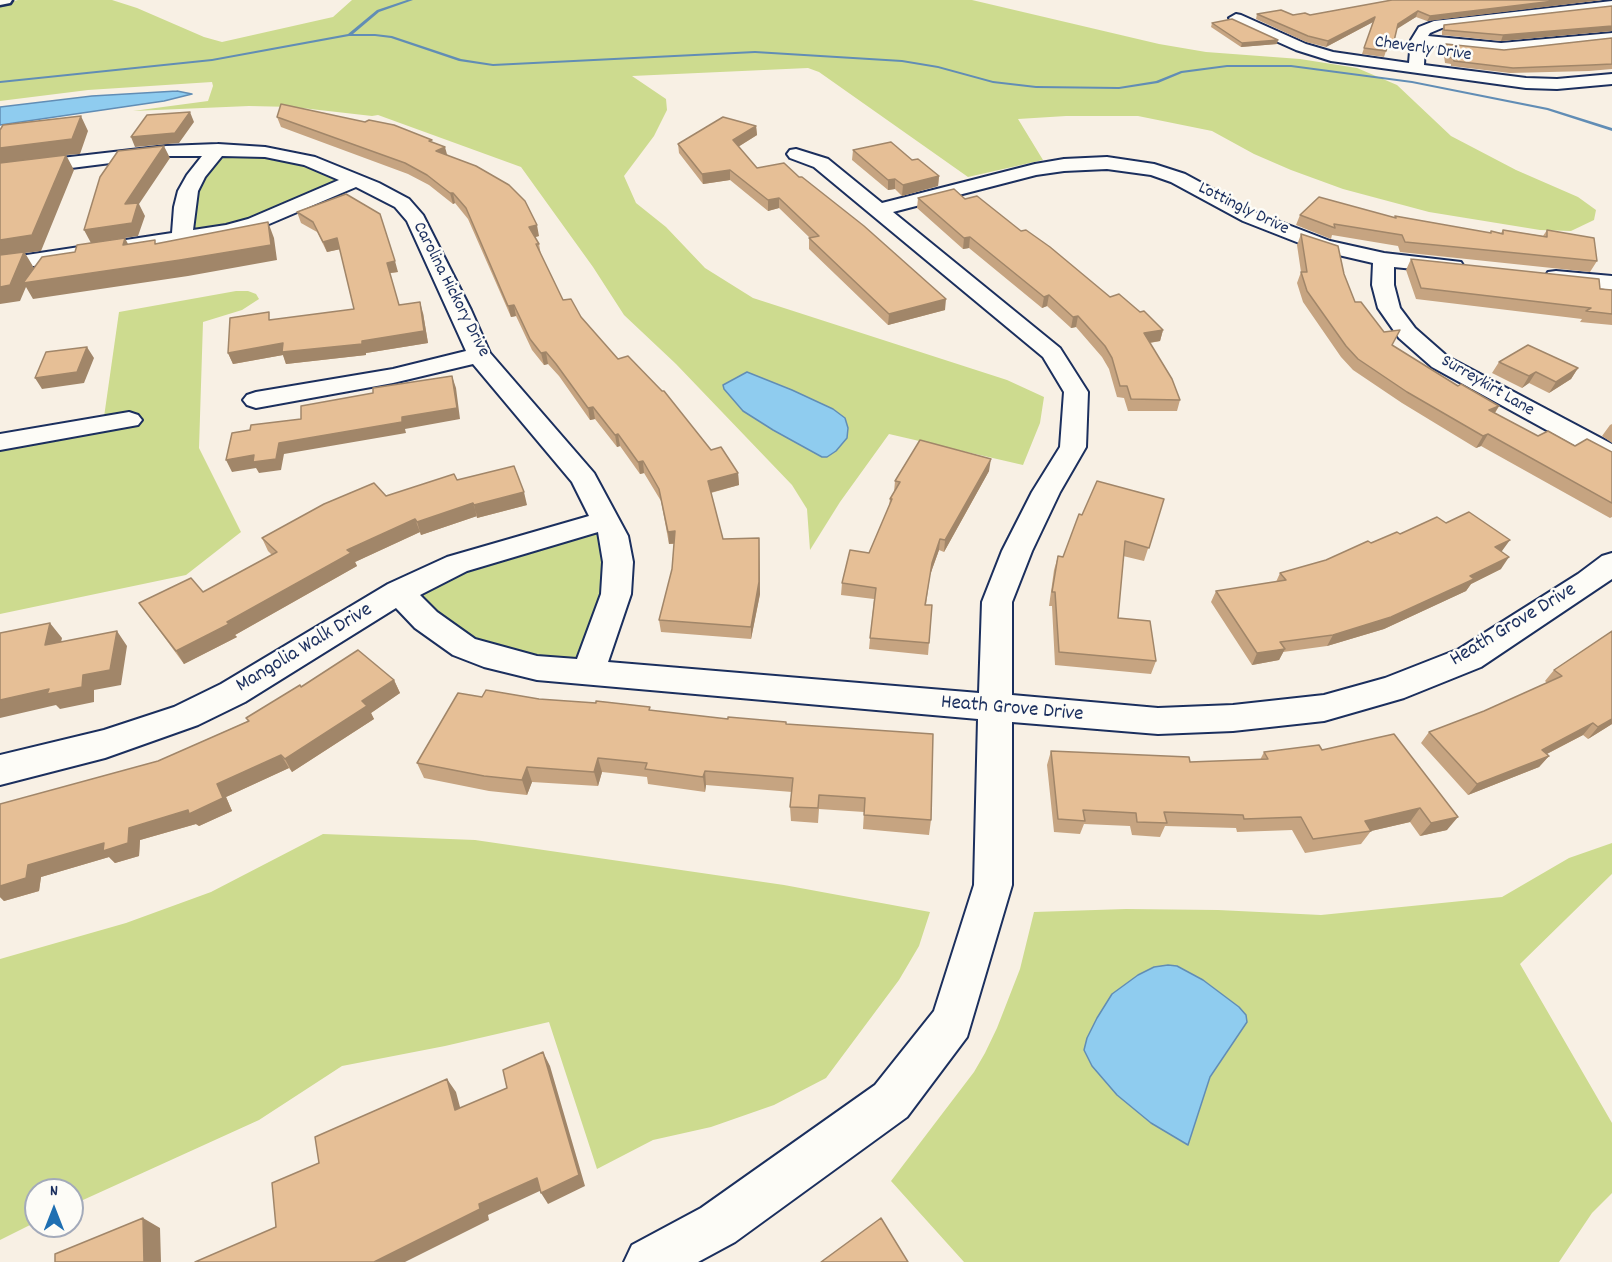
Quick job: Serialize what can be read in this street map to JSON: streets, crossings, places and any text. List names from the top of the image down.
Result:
{
  "streets": {
    "street": [
      "Cheverly Drive",
      "Lottingly Drive",
      "Carolina Hickory Drive",
      "Surreykirt Lane",
      "Heath Grove Drive",
      "Mangolia Walk Drive"
    ]
  },
  "crossings": [
    ["Lottingly Drive", "Surreykirt Lane"],
    ["Carolina Hickory Drive", "Heath Grove Drive"],
    ["Carolina Hickory Drive", "Mangolia Walk Drive"],
    ["Heath Grove Drive", "Mangolia Walk Drive"]
  ],
  "north": "top"
}
